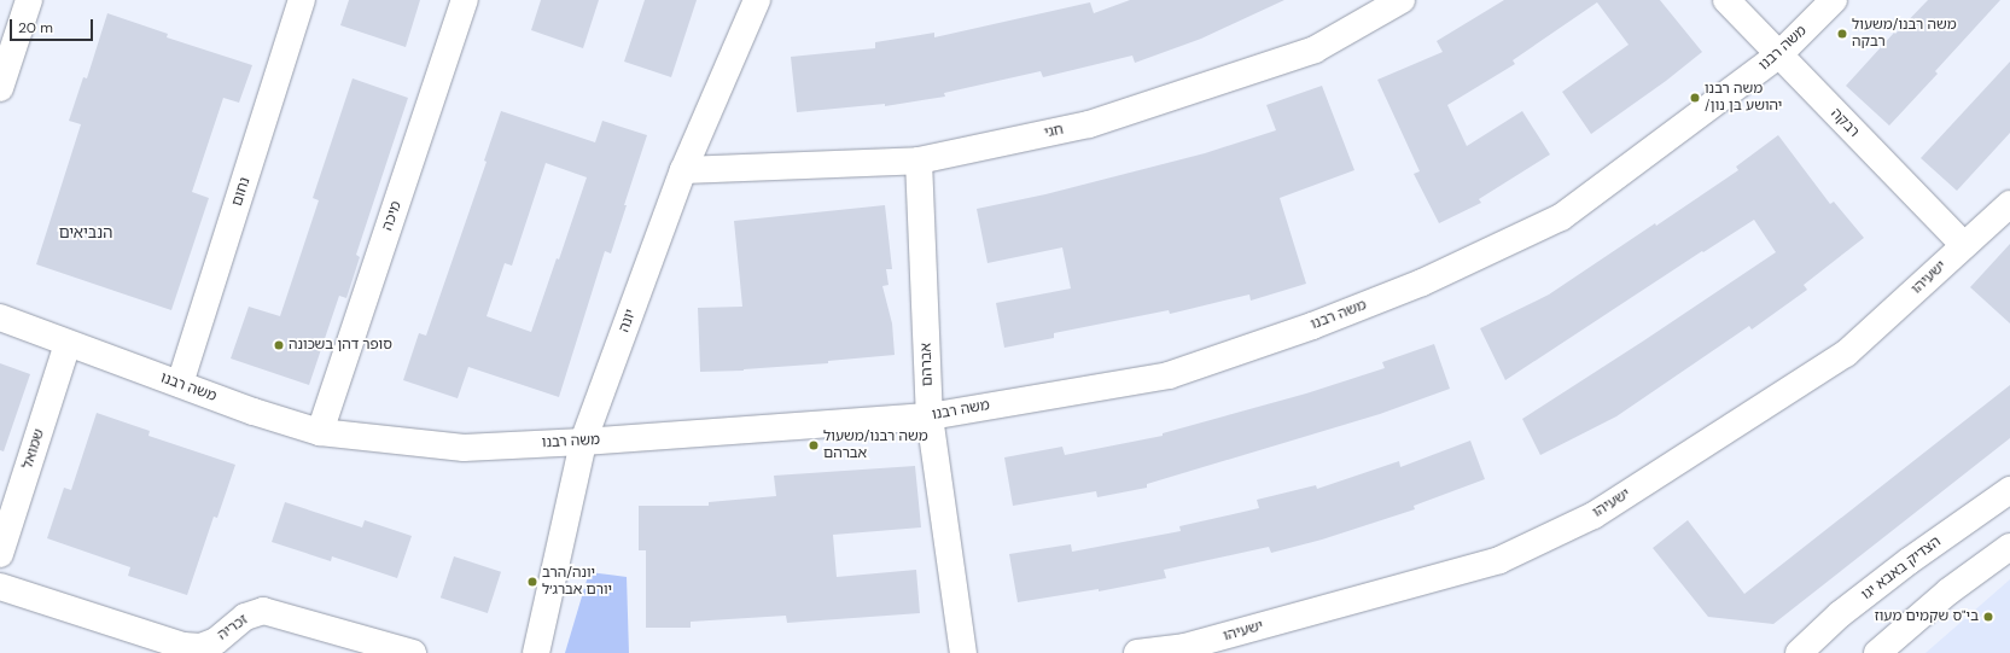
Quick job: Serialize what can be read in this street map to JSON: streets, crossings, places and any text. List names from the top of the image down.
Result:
{
  "streets": {
    "street": [
      "משה רבנו",
      "רבקה",
      "חגי",
      "נחום",
      "מיכה",
      "ישעיהו",
      "יונה",
      "אברהם",
      "שמואל",
      "הצדיק באבא יגו",
      "זכריה"
    ]
  },
  "crossings": [
    ["משה רבנו", "רבקה"],
    ["משה רבנו", "נחום"],
    ["משה רבנו", "מיכה"],
    ["משה רבנו", "יונה"],
    ["משה רבנו", "אברהם"],
    ["משה רבנו", "שמואל"],
    ["רבקה", "ישעיהו"],
    ["חגי", "יונה"],
    ["חגי", "אברהם"]
  ],
  "districts": ["הנביאים"],
  "places": [
    "משה רבנו/משעול רבקה",
    "משה רבנו /יהושע בן נון",
    "סופר דהן בשכונה",
    "משה רבנו/משעול אברהם",
    "יונה/הרב יורם אברג׳ל",
    "בי\"ס שקמים מעוז"
  ],
  "scale_bar": "20 m"
}
